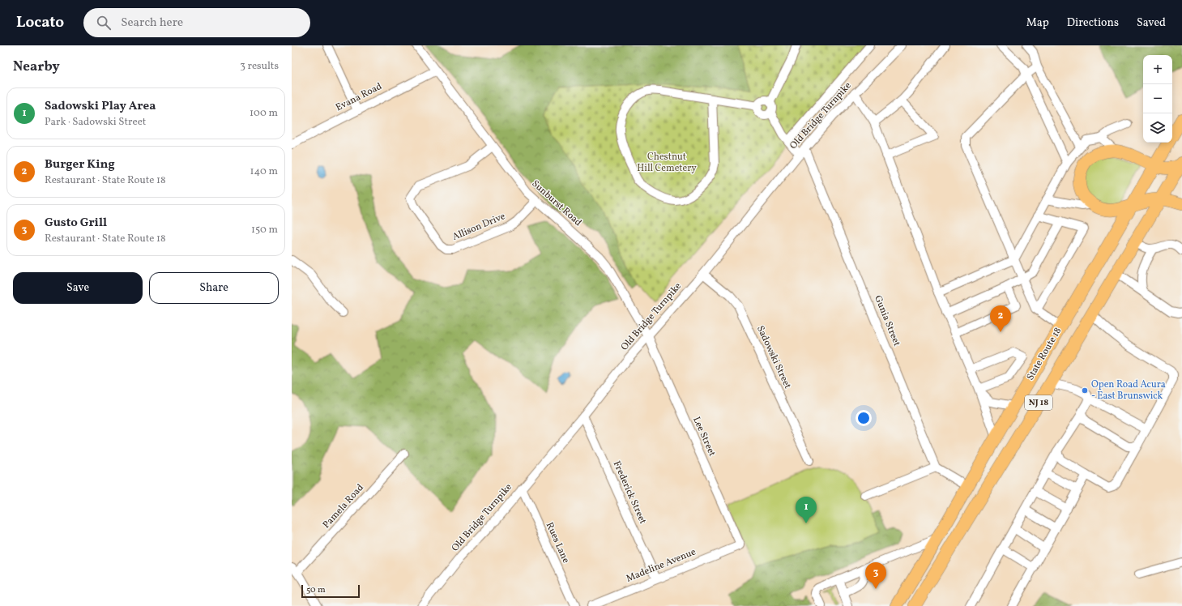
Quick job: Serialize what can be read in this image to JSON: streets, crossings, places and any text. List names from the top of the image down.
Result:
{
  "streets": {
    "highway": ["State Route 18", "NJ 18"],
    "street": [
      "Evana Road",
      "Old Bridge Turnpike",
      "Sunburst Road",
      "Allison Drive",
      "Gunia Street",
      "Sadowski Street",
      "Lee Street",
      "Frederick Street",
      "Pamela Road",
      "Rues Lane",
      "Madeline Avenue"
    ]
  },
  "crossings": [
    ["Evana Road", "Sunburst Road"],
    ["Old Bridge Turnpike", "Sunburst Road"],
    ["Old Bridge Turnpike", "Gunia Street"],
    ["Old Bridge Turnpike", "Sadowski Street"],
    ["Old Bridge Turnpike", "Lee Street"],
    ["Old Bridge Turnpike", "Frederick Street"],
    ["Old Bridge Turnpike", "Rues Lane"],
    ["Sunburst Road", "Allison Drive"],
    ["Sunburst Road", "Lee Street"],
    ["Lee Street", "Madeline Avenue"],
    ["Frederick Street", "Madeline Avenue"]
  ],
  "parks": ["Chestnut Hill Cemetery"],
  "places": ["Open Road Acura - East Brunswick"],
  "scale_bar": "50 m",
  "page": {
    "header": "Locato",
    "search": "Search here",
    "nav": ["Map", "Directions", "Saved"],
    "heading": ["Nearby", "3 results"],
    "map_buttons": ["+", "−"],
    "list": [
      {
        "mark": "1",
        "name": "Sadowski Play Area",
        "note": "Park · Sadowski Street",
        "value": "100 m"
      },
      {
        "mark": "2",
        "name": "Burger King",
        "note": "Restaurant · State Route 18",
        "value": "140 m"
      },
      {
        "mark": "3",
        "name": "Gusto Grill",
        "note": "Restaurant · State Route 18",
        "value": "150 m"
      }
    ],
    "buttons": ["Save", "Share"],
    "pins": ["2", "1", "3"],
    "scale": "50 m"
  }
}
